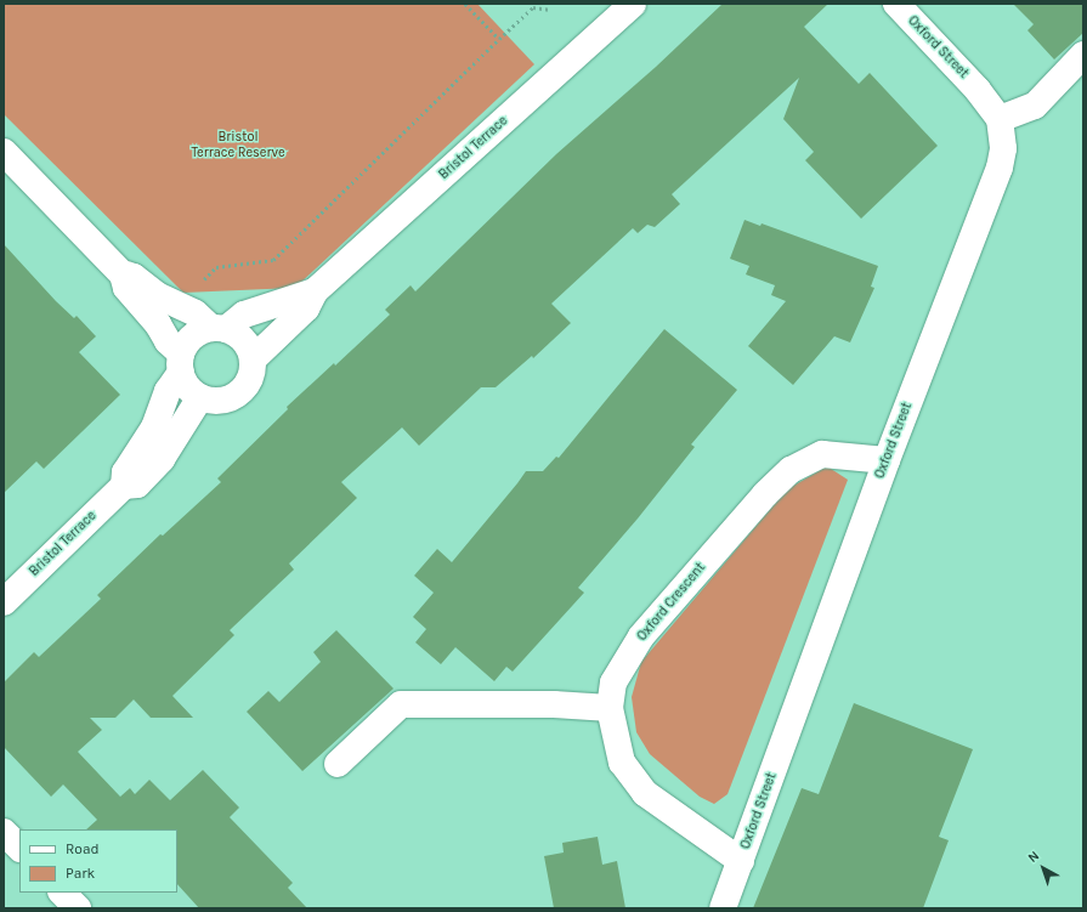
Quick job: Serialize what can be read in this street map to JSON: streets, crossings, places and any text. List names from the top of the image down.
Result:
{
  "streets": {
    "street": ["Oxford Street", "Bristol Terrace", "Oxford Crescent"]
  },
  "crossings": [
    ["Oxford Street", "Oxford Crescent"]
  ],
  "parks": ["Bristol Terrace Reserve"],
  "legend": ["Road", "Park"],
  "north": "top left"
}
